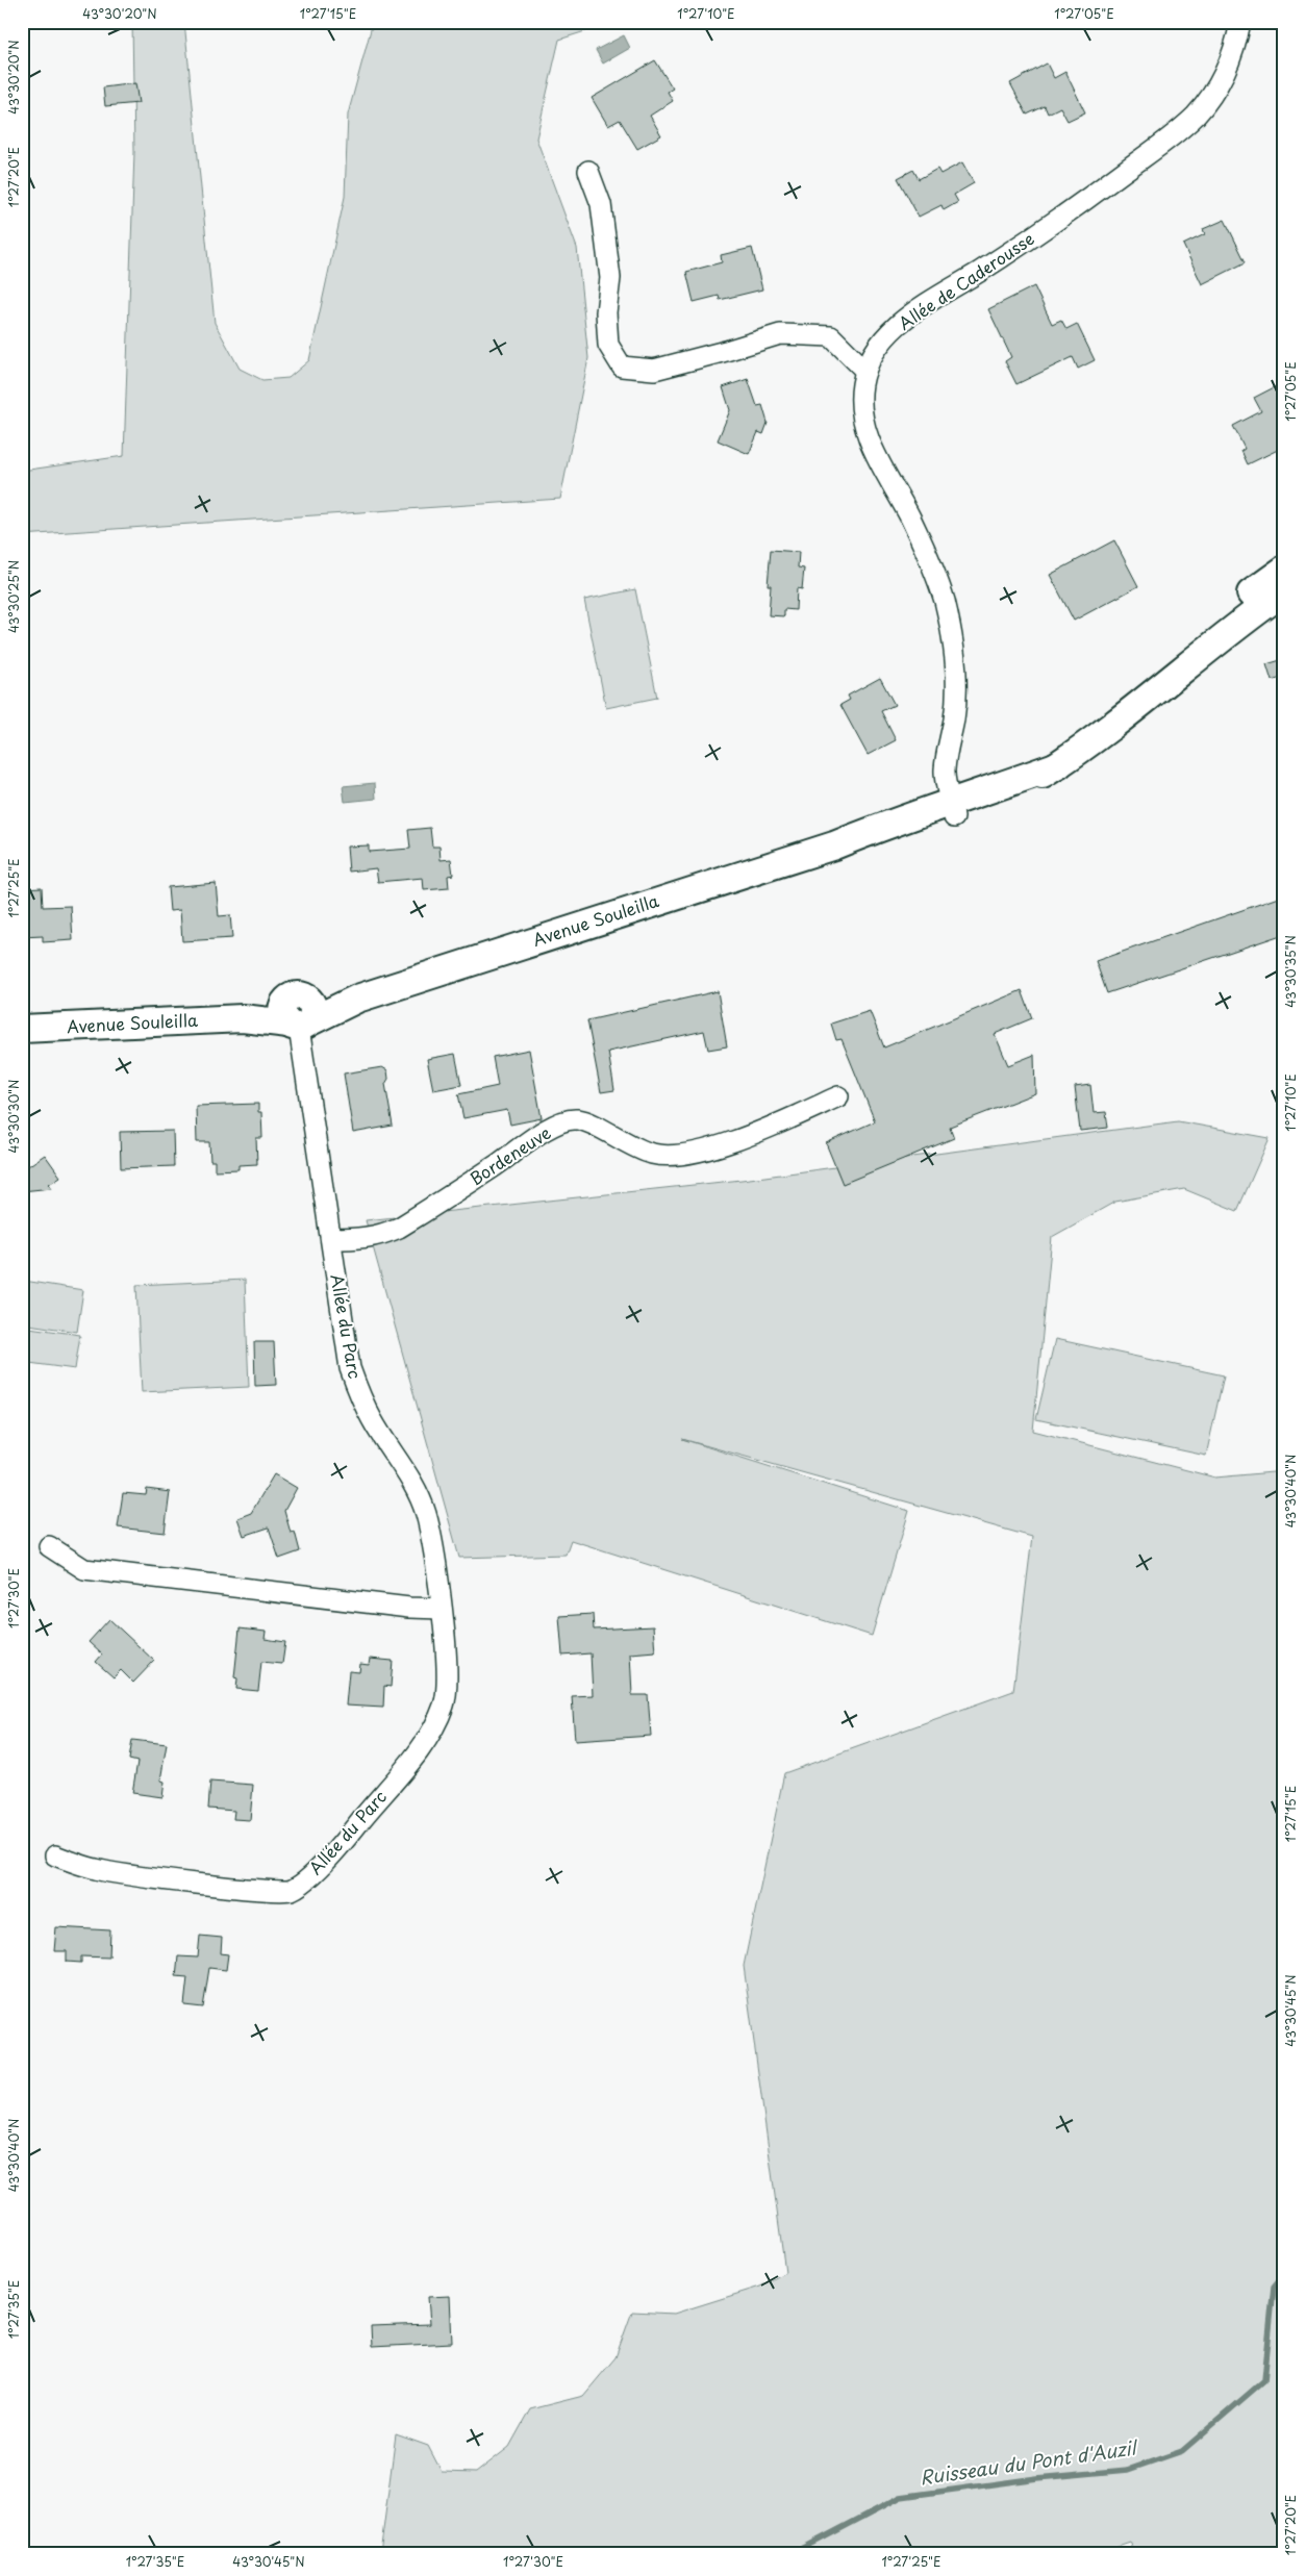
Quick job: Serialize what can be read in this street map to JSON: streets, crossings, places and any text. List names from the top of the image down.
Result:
{
  "streets": {
    "street": [
      "Allée de Caderousse",
      "Avenue Souleilla",
      "Bordeneuve",
      "Allée du Parc"
    ]
  },
  "crossings": [
    ["Allée de Caderousse", "Avenue Souleilla"],
    ["Avenue Souleilla", "Allée du Parc"],
    ["Bordeneuve", "Allée du Parc"]
  ],
  "water": ["Ruisseau du Pont d'Auzil"],
  "coordinates": [
    "43°30'20\"N",
    "1°27'15\"E",
    "1°27'10\"E",
    "1°27'05\"E",
    "1°27'20\"E",
    "43°30'25\"N",
    "1°27'25\"E",
    "43°30'35\"N",
    "43°30'30\"N",
    "43°30'40\"N",
    "1°27'30\"E",
    "43°30'45\"N",
    "1°27'35\"E"
  ]
}
